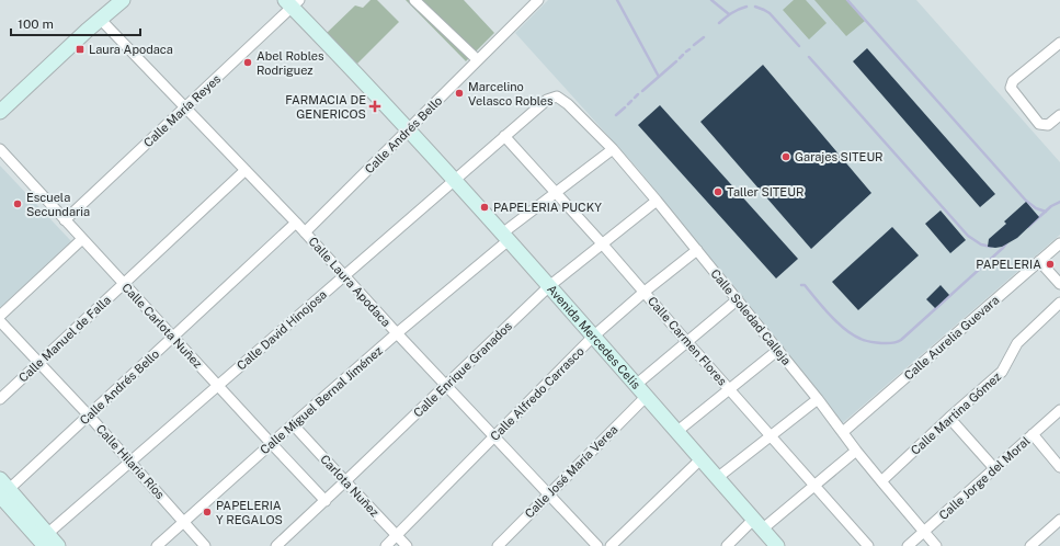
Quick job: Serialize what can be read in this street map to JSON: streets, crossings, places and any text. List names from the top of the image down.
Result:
{
  "streets": {
    "main road": ["Avenida Mercedes Celis"],
    "street": [
      "Calle María Reyes",
      "Calle Andrés Bello",
      "Calle Laura Apodaca",
      "Calle Soledad Calleja",
      "Calle Carlota Nuñez",
      "Calle David Hinojosa",
      "Calle Aurelia Guevara",
      "Calle Manuel de Falla",
      "Calle Carmen Flores",
      "Calle Enrique Granados",
      "Calle Alfredo Carrasco",
      "Calle Miguel Bernal Jiménez",
      "Calle Martina Gómez",
      "Calle Hilaria Ríos",
      "Calle José María Verea",
      "Calle Jorge del Moral",
      "Carlota Nuñez"
    ]
  },
  "crossings": [
    ["Calle María Reyes", "Calle Laura Apodaca"],
    ["Calle María Reyes", "Calle Carlota Nuñez"],
    ["Calle María Reyes", "Avenida Mercedes Celis"],
    ["Calle Andrés Bello", "Calle Laura Apodaca"],
    ["Calle Andrés Bello", "Calle Carlota Nuñez"],
    ["Calle Andrés Bello", "Avenida Mercedes Celis"],
    ["Calle Andrés Bello", "Calle Hilaria Ríos"],
    ["Calle Laura Apodaca", "Calle David Hinojosa"],
    ["Calle Laura Apodaca", "Calle Manuel de Falla"],
    ["Calle Laura Apodaca", "Calle Enrique Granados"],
    ["Calle Laura Apodaca", "Calle Alfredo Carrasco"],
    ["Calle Laura Apodaca", "Calle Miguel Bernal Jiménez"],
    ["Calle Laura Apodaca", "Calle José María Verea"],
    ["Calle Soledad Calleja", "Calle David Hinojosa"],
    ["Calle Soledad Calleja", "Calle Aurelia Guevara"],
    ["Calle Soledad Calleja", "Calle Enrique Granados"],
    ["Calle Soledad Calleja", "Calle Alfredo Carrasco"],
    ["Calle Soledad Calleja", "Calle Miguel Bernal Jiménez"],
    ["Calle Soledad Calleja", "Calle Martina Gómez"],
    ["Calle Soledad Calleja", "Calle Jorge del Moral"],
    ["Calle Carlota Nuñez", "Calle David Hinojosa"],
    ["Calle Carlota Nuñez", "Calle Manuel de Falla"],
    ["Calle Carlota Nuñez", "Calle Enrique Granados"],
    ["Calle Carlota Nuñez", "Calle Miguel Bernal Jiménez"],
    ["Calle David Hinojosa", "Avenida Mercedes Celis"],
    ["Calle David Hinojosa", "Calle Carmen Flores"],
    ["Calle David Hinojosa", "Calle Hilaria Ríos"],
    ["Avenida Mercedes Celis", "Calle Enrique Granados"],
    ["Avenida Mercedes Celis", "Calle Alfredo Carrasco"],
    ["Avenida Mercedes Celis", "Calle Miguel Bernal Jiménez"],
    ["Avenida Mercedes Celis", "Calle José María Verea"],
    ["Calle Manuel de Falla", "Calle Hilaria Ríos"],
    ["Calle Carmen Flores", "Calle Enrique Granados"],
    ["Calle Carmen Flores", "Calle Alfredo Carrasco"],
    ["Calle Carmen Flores", "Calle Miguel Bernal Jiménez"],
    ["Calle Enrique Granados", "Carlota Nuñez"],
    ["Calle Alfredo Carrasco", "Carlota Nuñez"],
    ["Calle Miguel Bernal Jiménez", "Calle Hilaria Ríos"],
    ["Calle Miguel Bernal Jiménez", "Carlota Nuñez"]
  ],
  "places": {
    "transit": ["Laura Apodaca"],
    "other": [
      "Abel Robles Rodriguez",
      "Marcelino Velasco Robles",
      "Garajes SITEUR",
      "Taller SITEUR",
      "Escuela Secundaria",
      "PAPELERIA PUCKY",
      "PAPELERIA",
      "PAPELERIA Y REGALOS"
    ],
    "health": ["FARMACIA DE GENERICOS"]
  },
  "scale_bar": "100 m"
}
